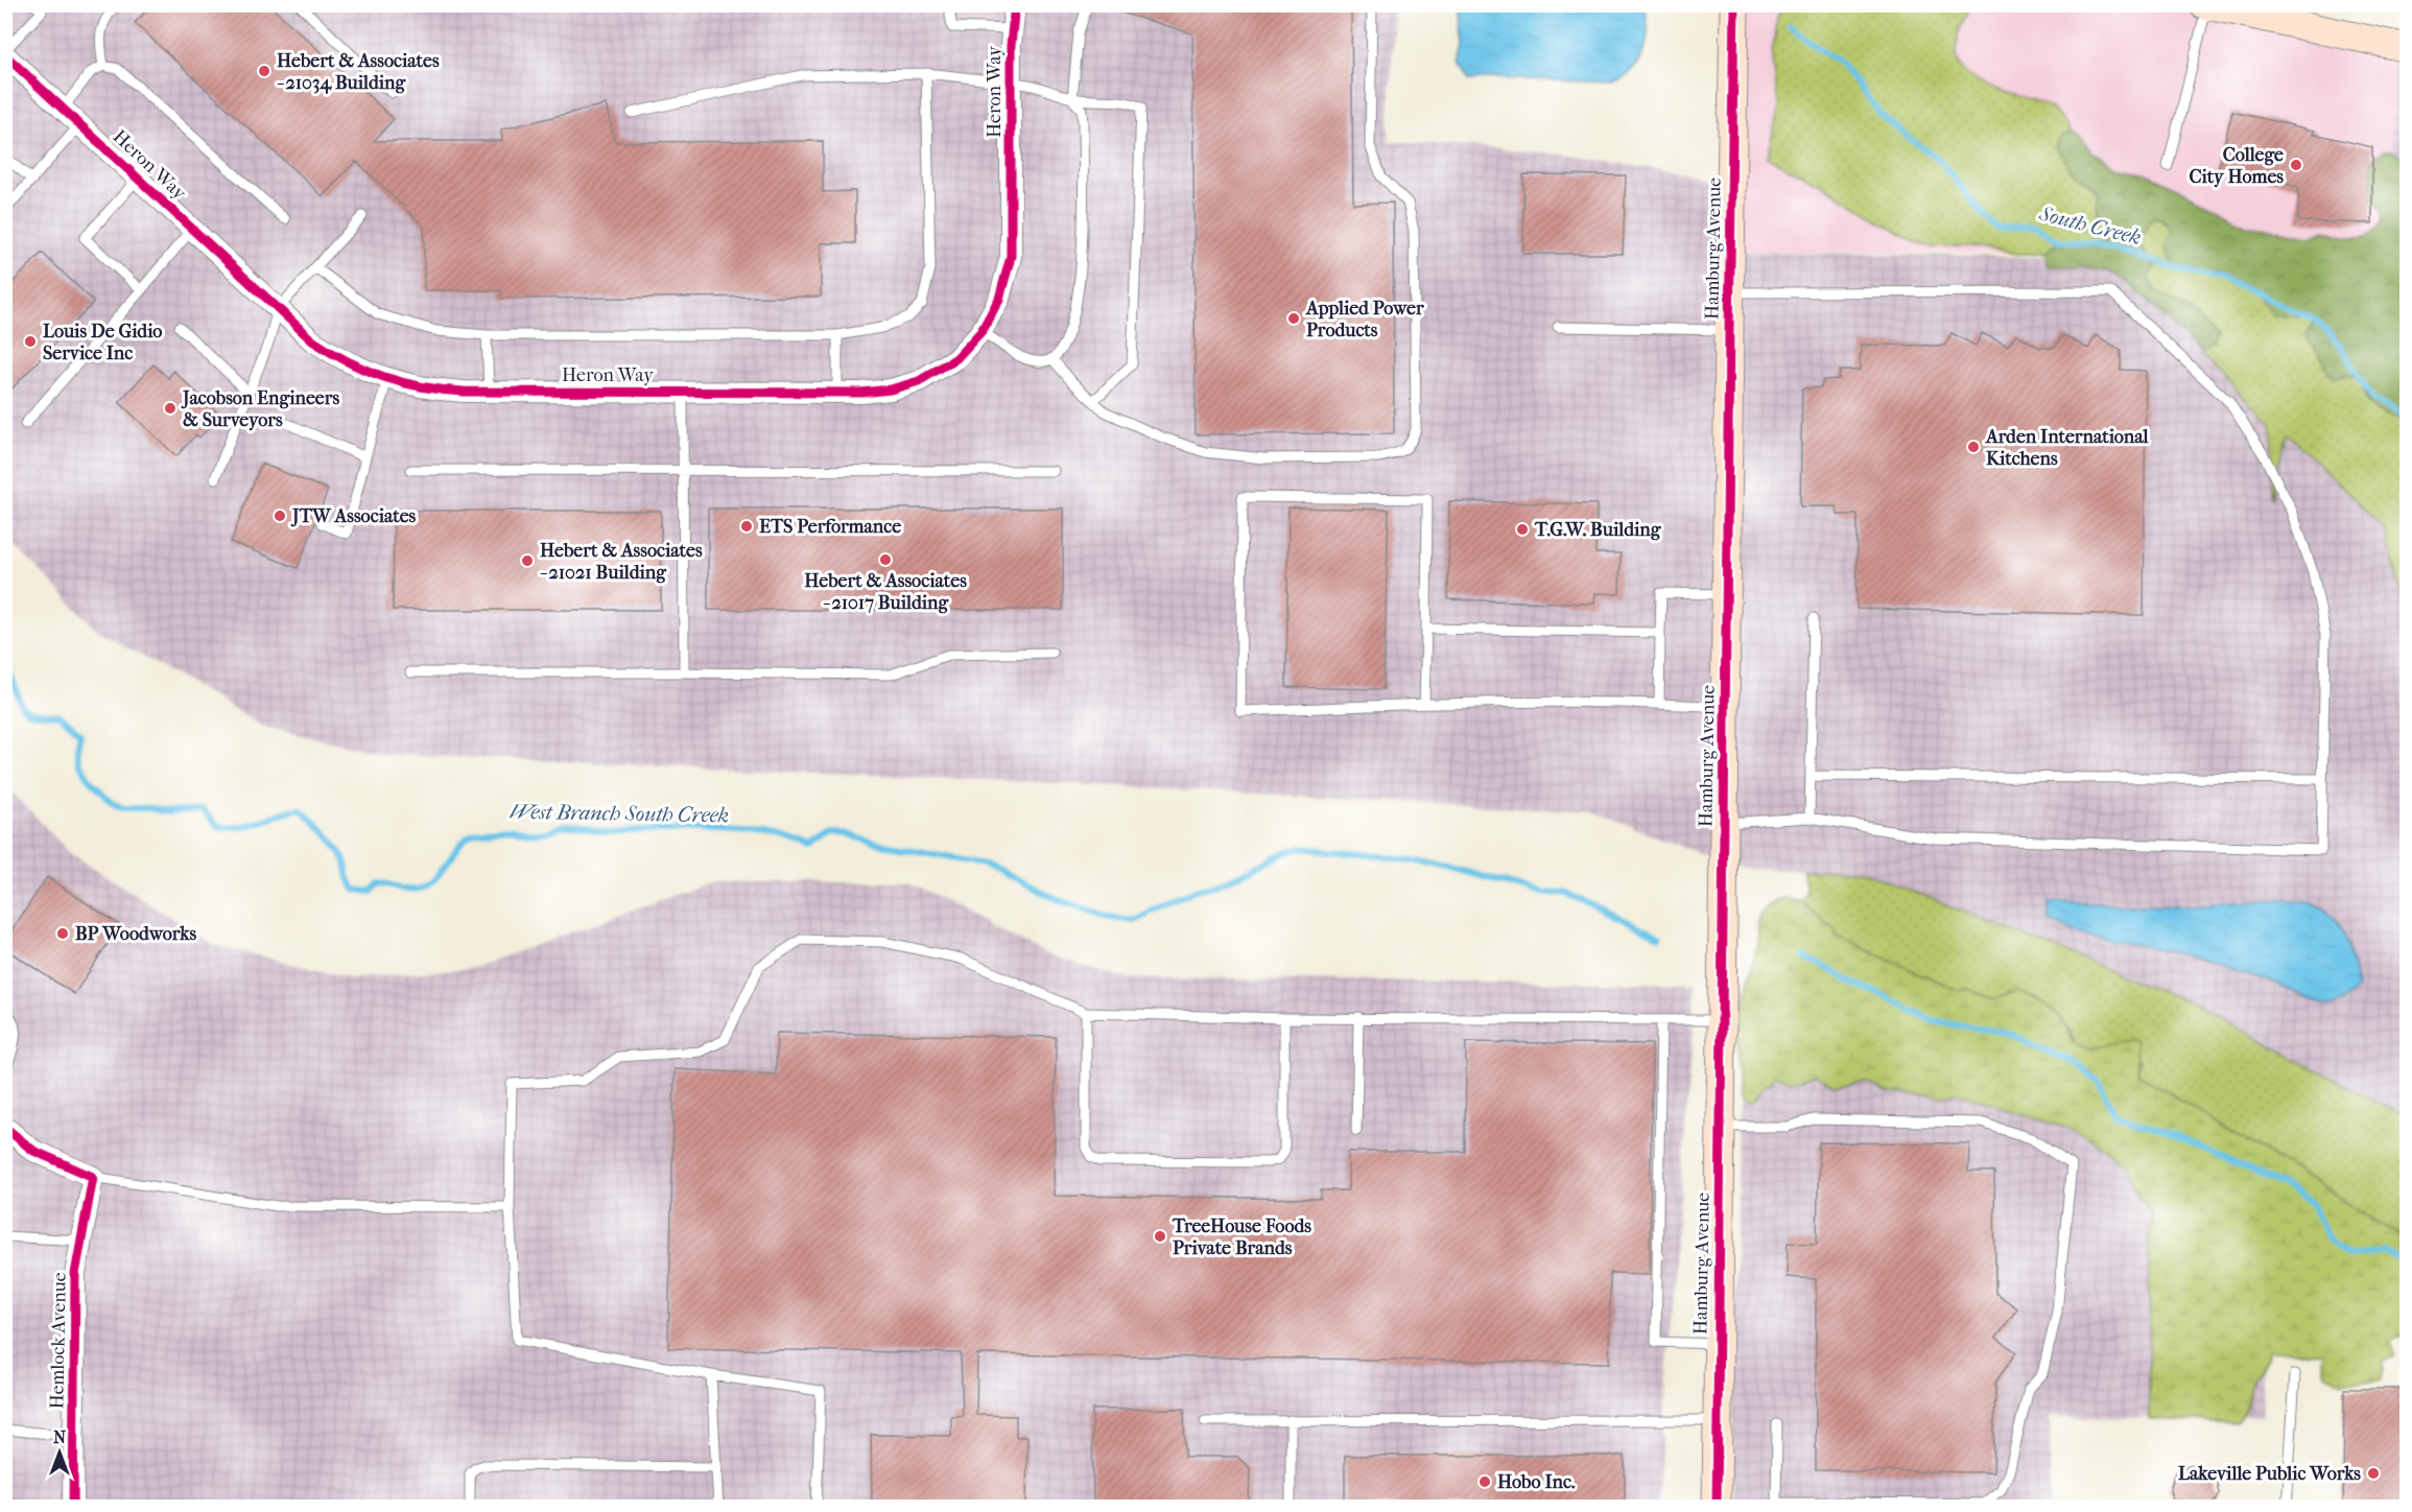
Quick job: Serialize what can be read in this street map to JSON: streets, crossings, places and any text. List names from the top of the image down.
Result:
{
  "streets": {
    "street": ["Heron Way", "Hamburg Avenue", "Hemlock Avenue"]
  },
  "water": ["South Creek", "West Branch South Creek"],
  "places": [
    "Hebert & Associates - 21034 Building",
    "College City Homes",
    "Applied Power Products",
    "Louis De Gidio Service Inc",
    "Jacobson Engineers & Surveyors",
    "Arden International Kitchens",
    "JTW Associates",
    "ETS Performance",
    "T.G.W. Building",
    "Hebert & Associates - 21017 Building",
    "Hebert & Associates - 21021 Building",
    "BP Woodworks",
    "TreeHouse Foods Private Brands",
    "Lakeville Public Works",
    "Hobo Inc."
  ],
  "north": "top"
}
